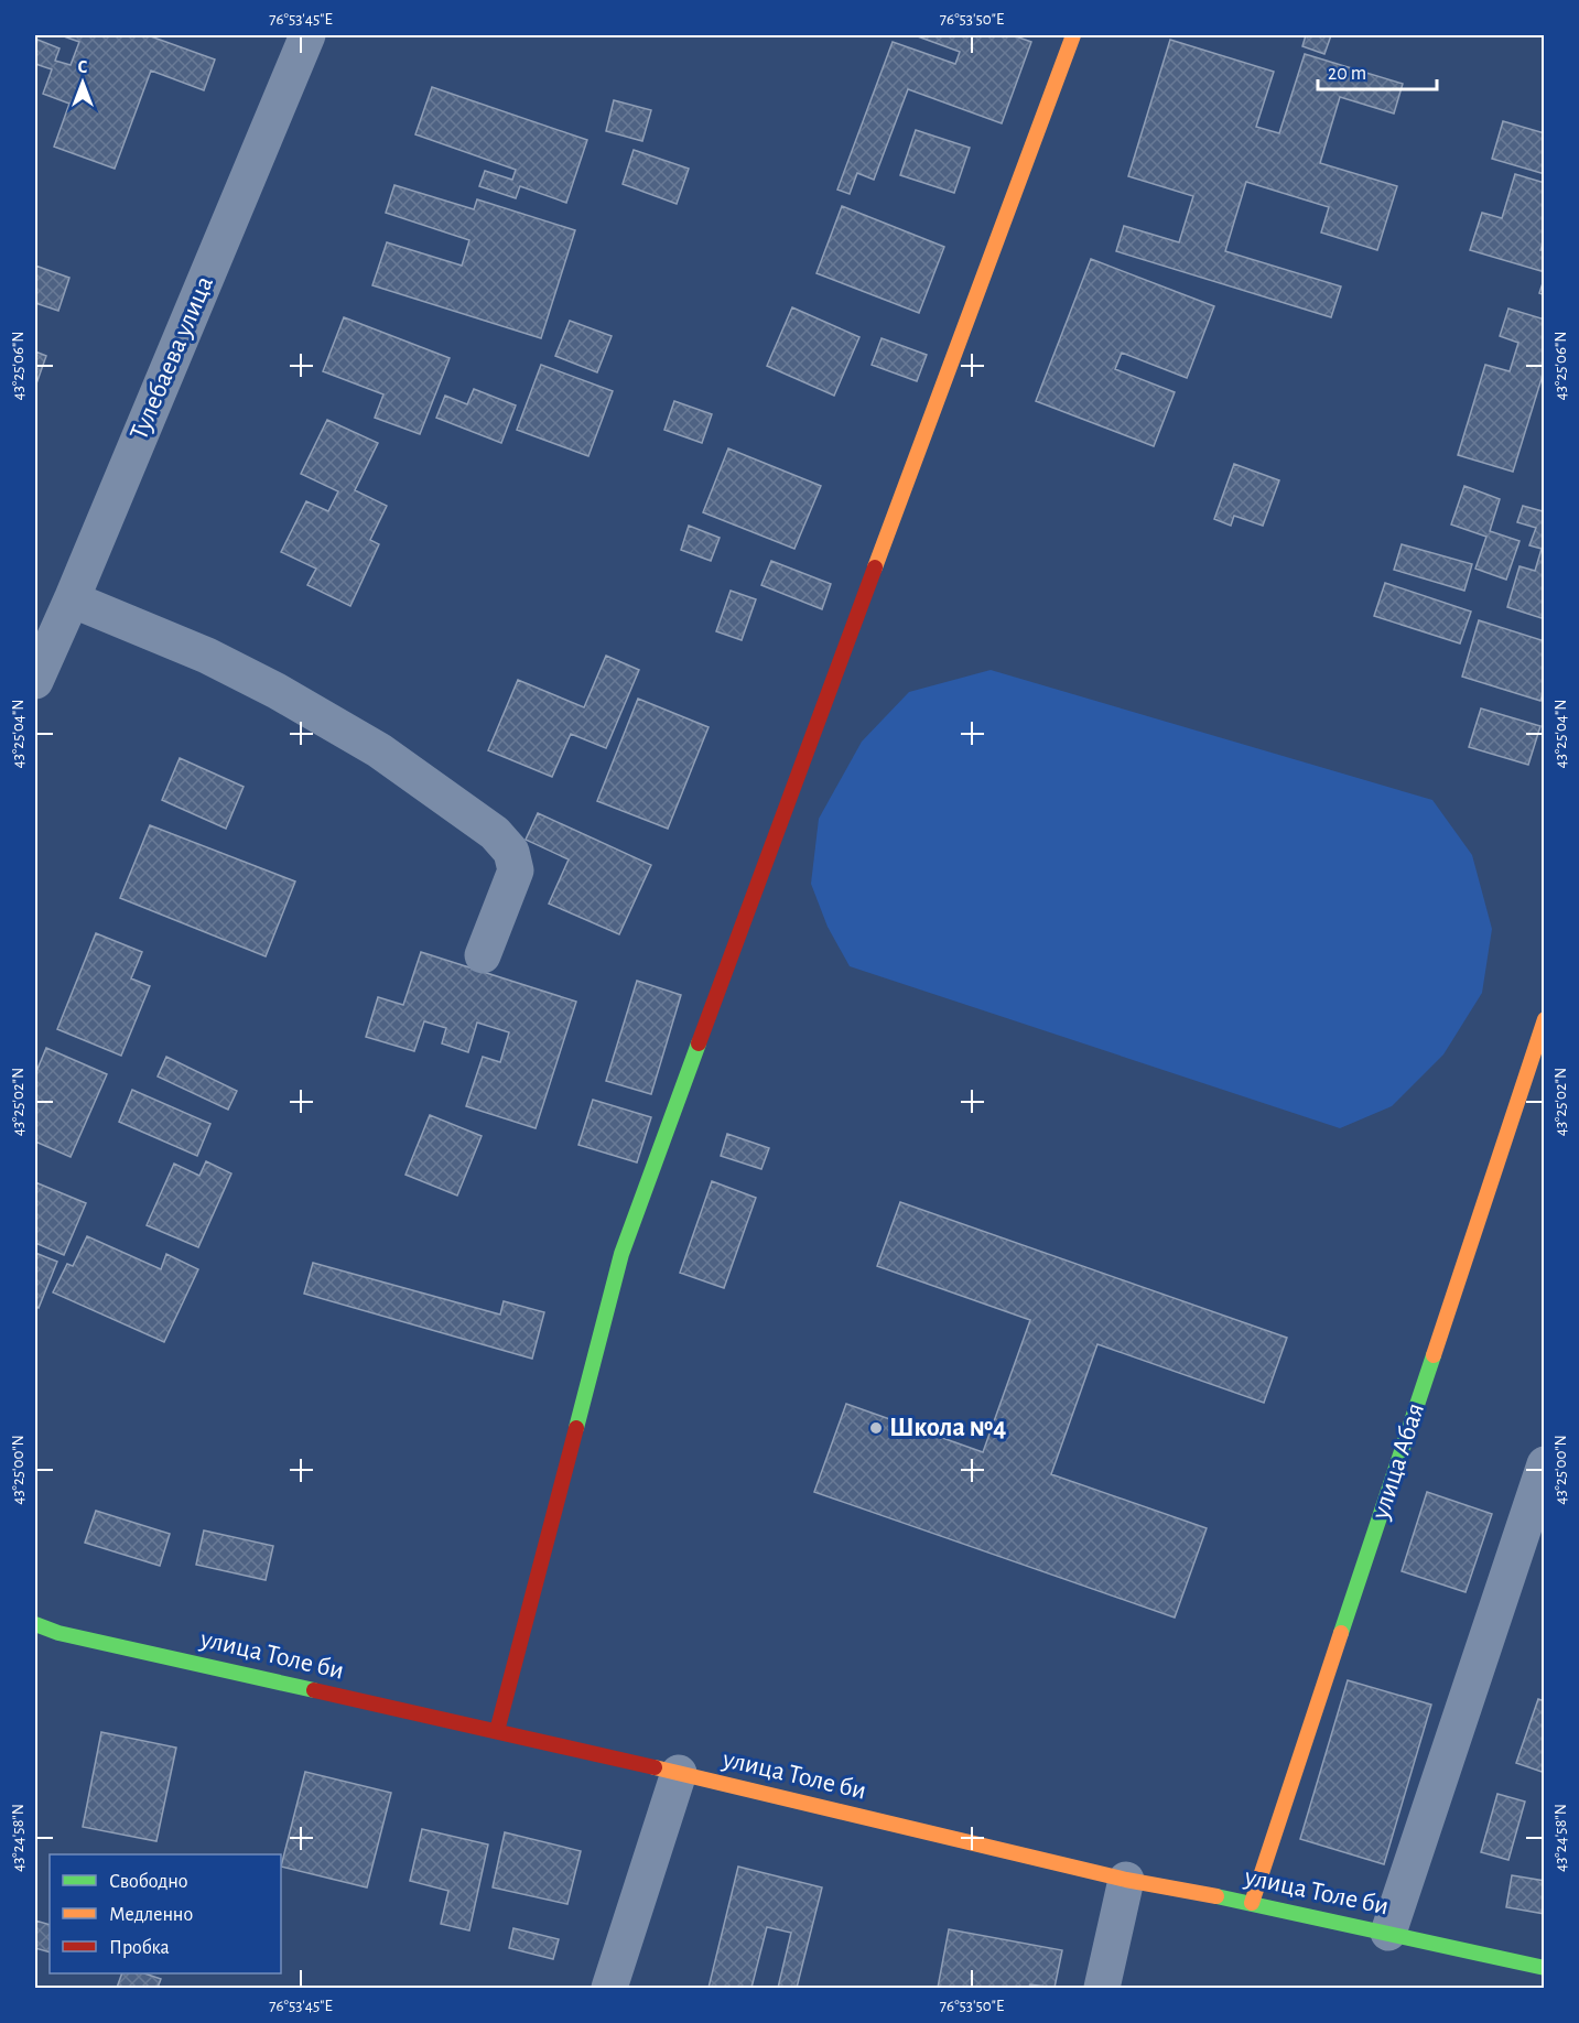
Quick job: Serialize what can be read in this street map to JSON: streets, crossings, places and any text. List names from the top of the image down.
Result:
{
  "streets": {
    "street": ["Тулебаева улица", "улица Абая", "улица Толе би"]
  },
  "crossings": [
    ["улица Абая", "улица Толе би"]
  ],
  "places": ["Школа №4"],
  "legend": ["Свободно", "Медленно", "Пробка"],
  "scale_bar": "20 m",
  "north": "top",
  "coordinates": [
    "76°53'45\"E",
    "76°53'50\"E",
    "43°25'06\"N",
    "43°25'04\"N",
    "43°25'02\"N",
    "43°25'00\"N",
    "43°24'58\"N"
  ]
}
